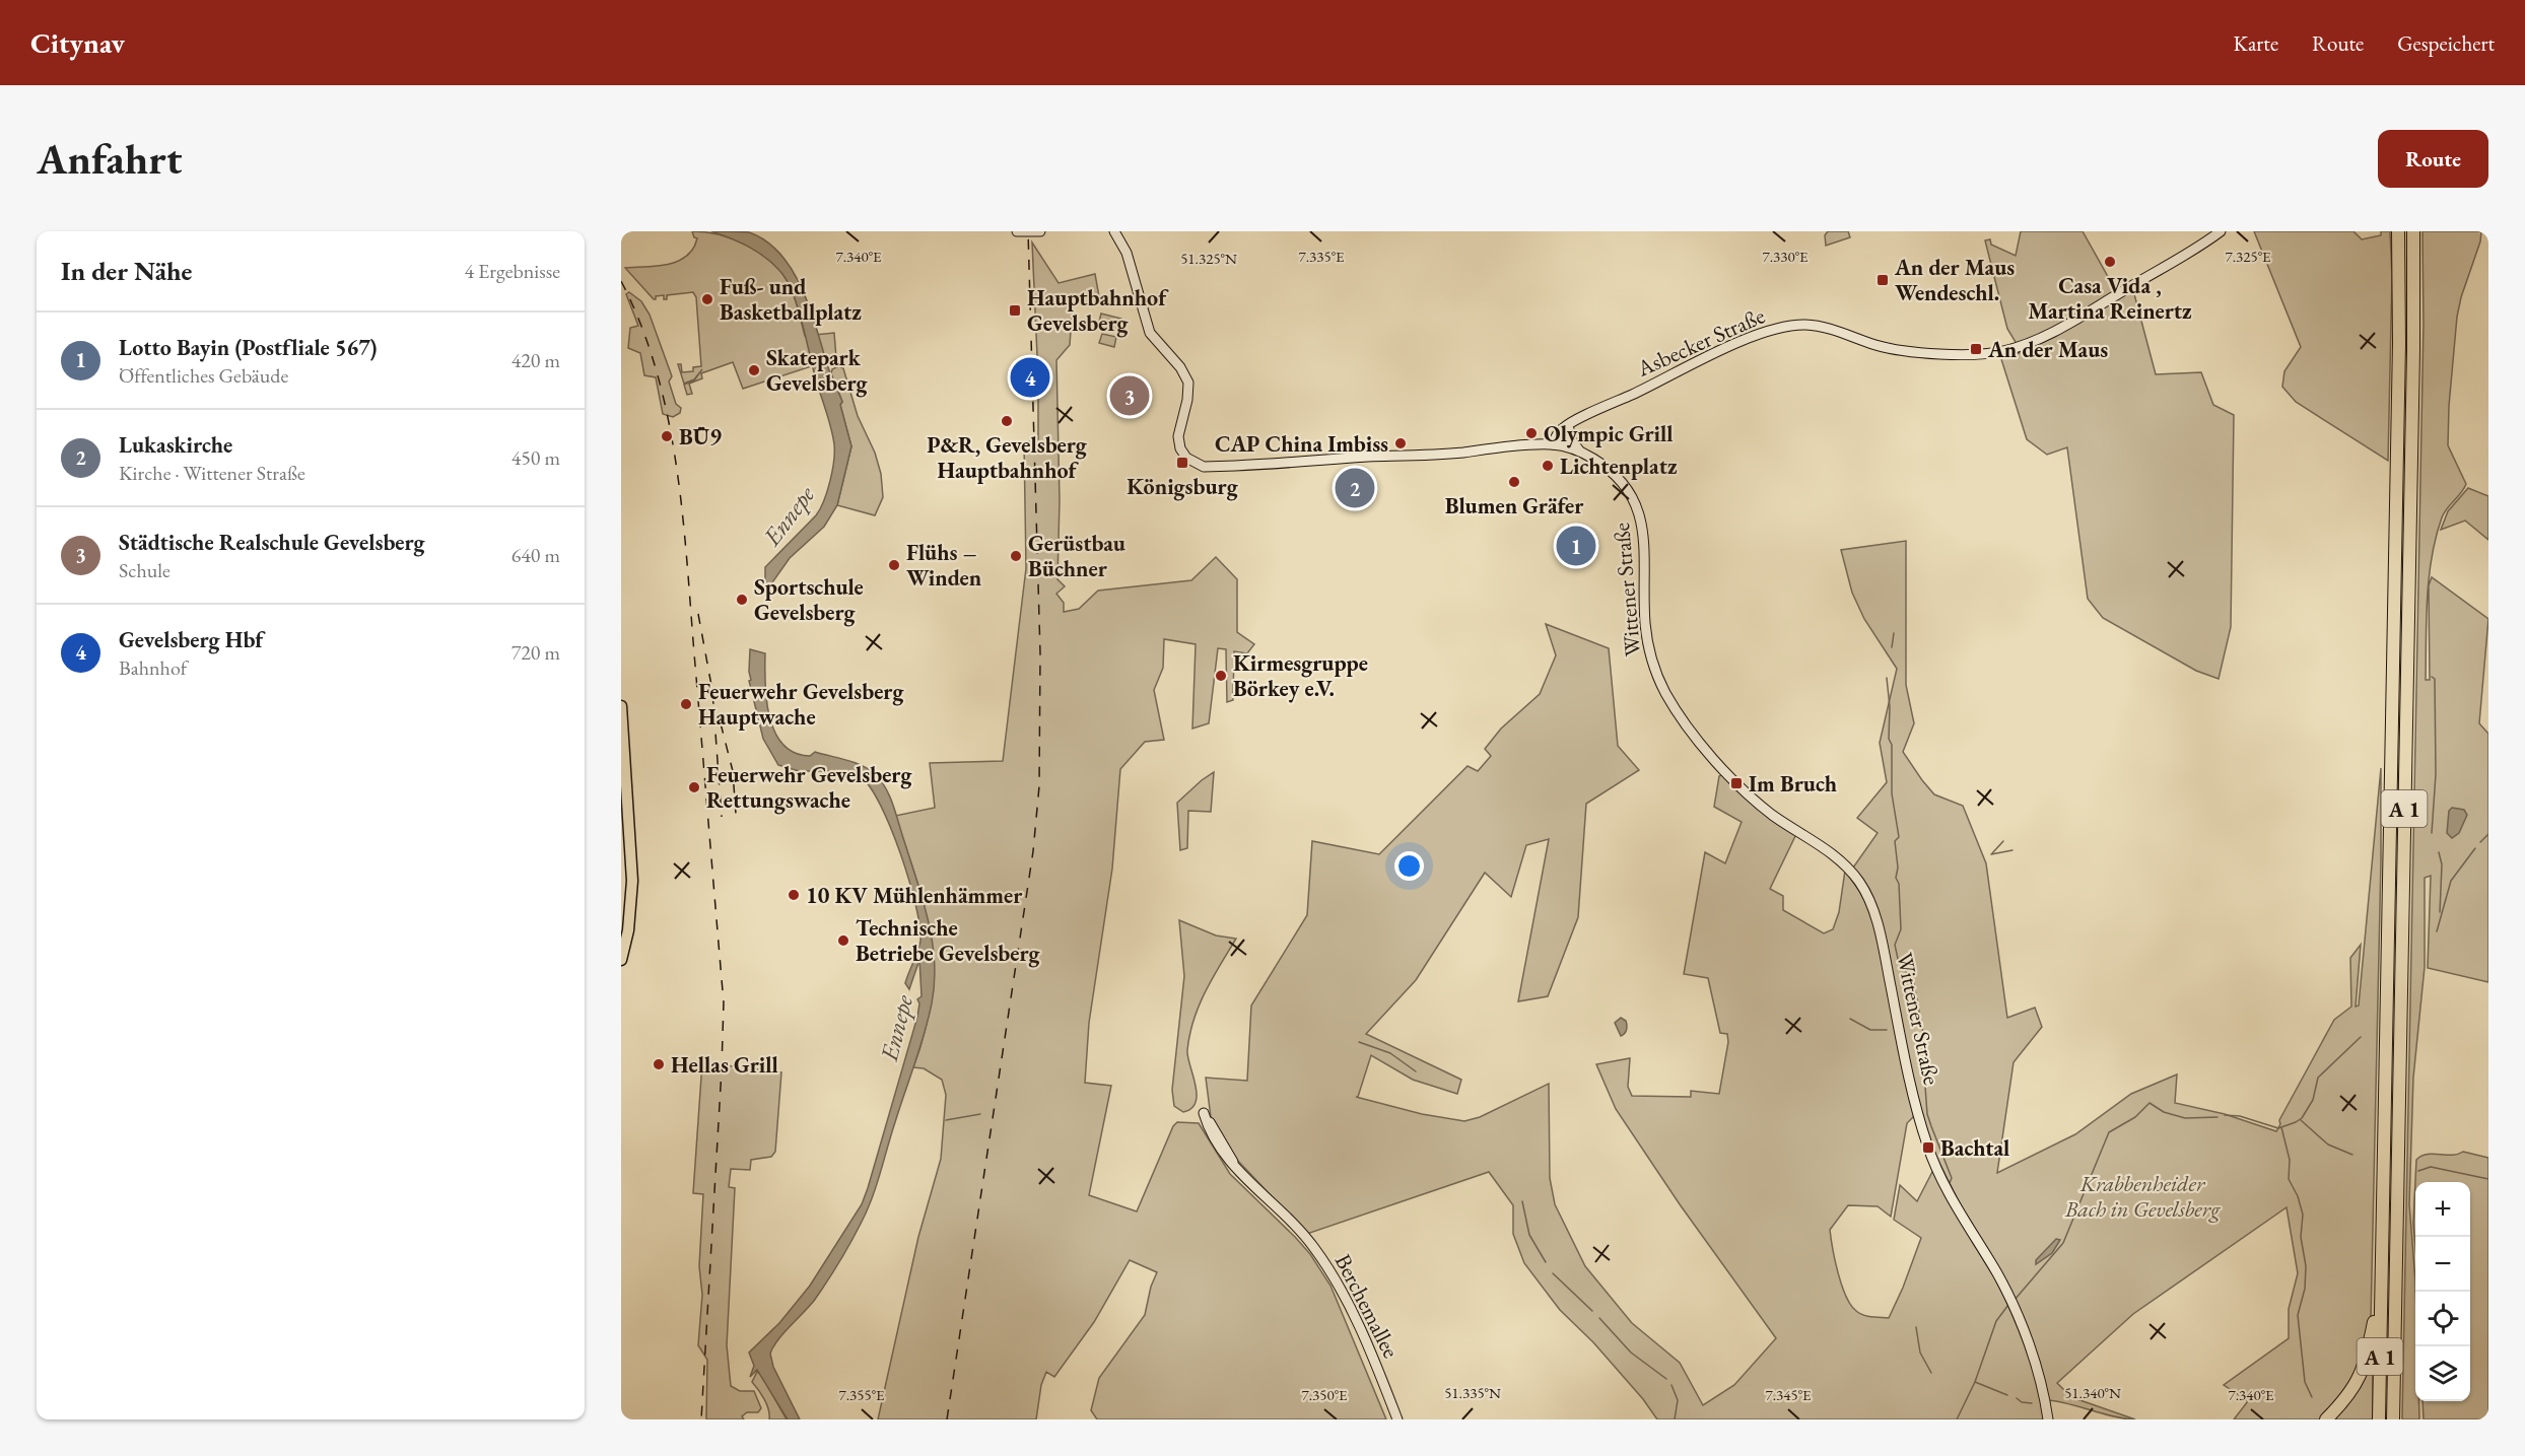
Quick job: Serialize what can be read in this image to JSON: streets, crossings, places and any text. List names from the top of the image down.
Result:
{
  "streets": {
    "highway": ["A 1"],
    "main road": ["Asbecker Straße", "Wittener Straße", "Berchemallee"]
  },
  "water": ["Ennepe"],
  "parks": ["Krabbenheider Bach in Gevelsberg"],
  "places": {
    "other": [
      "Casa Vida , Martina Reinertz",
      "Fuß- und Basketballplatz",
      "Skatepark Gevelsberg",
      "P&R, Gevelsberg Hauptbahnhof",
      "Olympic Grill",
      "BÜ9",
      "CAP China Imbiss",
      "Lichtenplatz",
      "Blumen Gräfer",
      "Gerüstbau Büchner",
      "Flühs – Winden",
      "Sportschule Gevelsberg",
      "Kirmesgruppe Börkey e.V.",
      "Feuerwehr Gevelsberg Hauptwache",
      "Feuerwehr Gevelsberg Rettungswache",
      "10 KV Mühlenhämmer",
      "Technische Betriebe Gevelsberg",
      "Hellas Grill"
    ],
    "transit": [
      "An der Maus Wendeschl.",
      "Hauptbahnhof Gevelsberg",
      "An der Maus",
      "Königsburg",
      "Im Bruch",
      "Bachtal"
    ]
  },
  "page": {
    "header": "Citynav",
    "nav": ["Karte", "Route", "Gespeichert"],
    "buttons": "Route",
    "title": "Anfahrt",
    "heading": ["In der Nähe", "4 Ergebnisse"],
    "list": [
      {
        "mark": "1",
        "name": "Lotto Bayin (Postfliale 567)",
        "note": "Öffentliches Gebäude",
        "value": "420 m"
      },
      {
        "mark": "2",
        "name": "Lukaskirche",
        "note": "Kirche · Wittener Straße",
        "value": "450 m"
      },
      {
        "mark": "3",
        "name": "Städtische Realschule Gevelsberg",
        "note": "Schule",
        "value": "640 m"
      },
      {
        "mark": "4",
        "name": "Gevelsberg Hbf",
        "note": "Bahnhof",
        "value": "720 m"
      }
    ],
    "pins": [
      "4",
      "3",
      "2",
      "1"
    ],
    "map_buttons": ["+", "−"]
  },
  "coordinates": [
    "7.340°E",
    "7.335°E",
    "7.330°E",
    "7.325°E",
    "51.325°N",
    "51.335°N",
    "51.340°N",
    "7.355°E",
    "7.350°E",
    "7.345°E"
  ]
}
